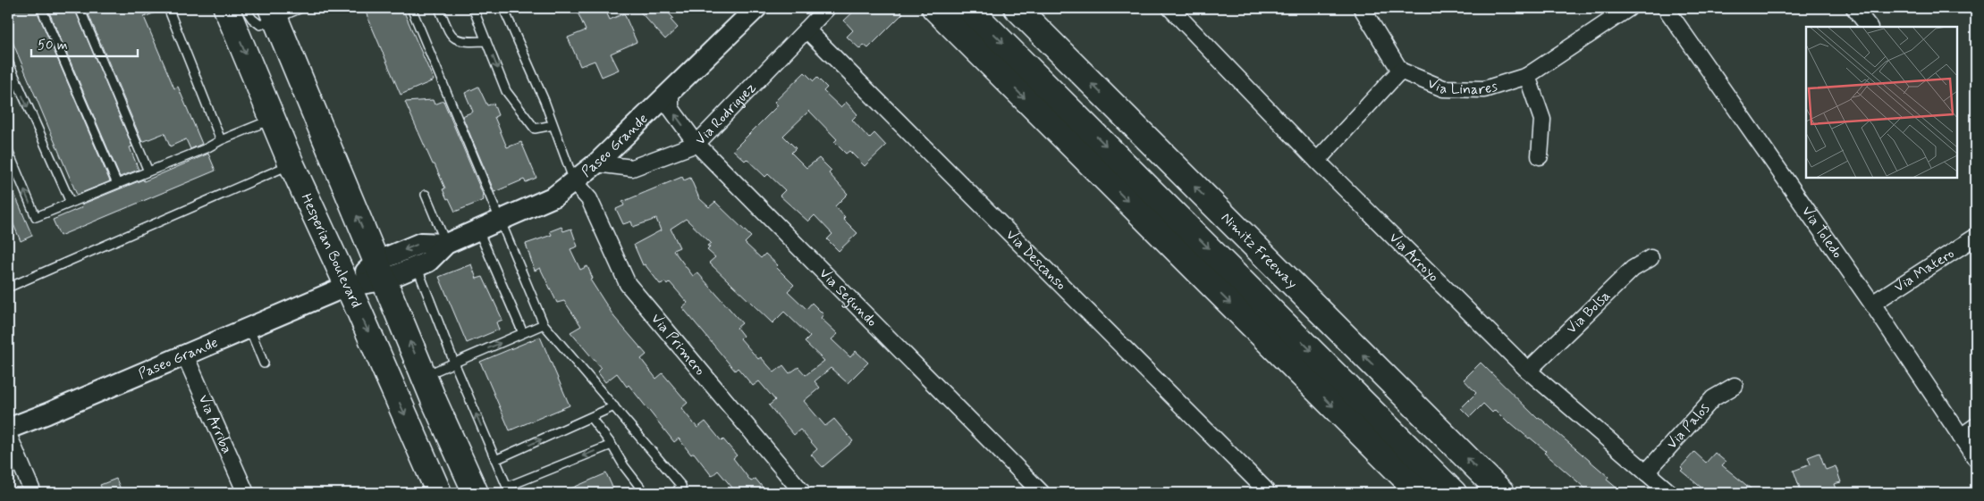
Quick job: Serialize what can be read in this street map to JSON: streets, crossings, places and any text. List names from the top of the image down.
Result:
{
  "streets": {
    "main road": ["Nimitz Freeway", "Hesperian Boulevard"],
    "street": [
      "Via Linares",
      "Via Rodriguez",
      "Paseo Grande",
      "Via Toledo",
      "Via Arroyo",
      "Via Descanso",
      "Via Matero",
      "Via Segundo",
      "Via Bolsa",
      "Via Primero",
      "Via Arriba",
      "Via Palos"
    ]
  },
  "crossings": [
    ["Via Rodriguez", "Paseo Grande"],
    ["Via Rodriguez", "Via Descanso"],
    ["Via Rodriguez", "Via Segundo"],
    ["Paseo Grande", "Hesperian Boulevard"],
    ["Paseo Grande", "Via Segundo"],
    ["Paseo Grande", "Via Primero"],
    ["Paseo Grande", "Via Arriba"],
    ["Via Toledo", "Via Matero"],
    ["Via Arroyo", "Via Bolsa"],
    ["Via Arroyo", "Via Palos"]
  ],
  "scale_bar": "50 m"
}
